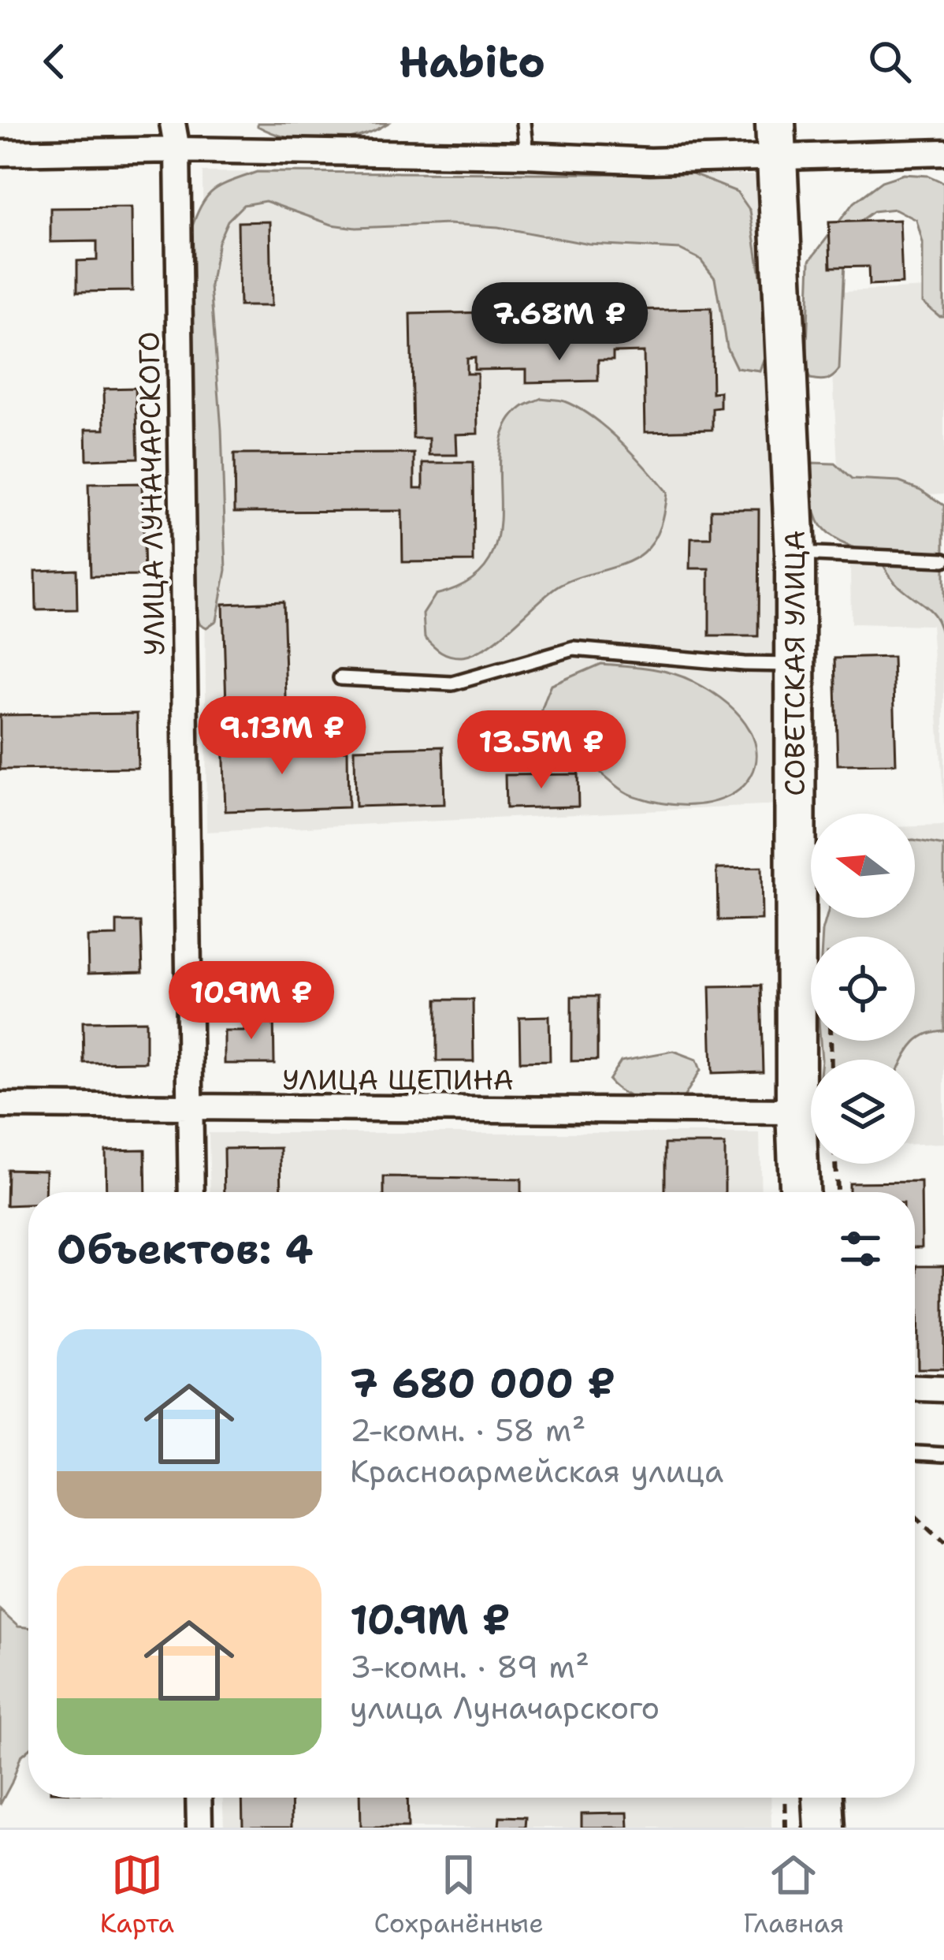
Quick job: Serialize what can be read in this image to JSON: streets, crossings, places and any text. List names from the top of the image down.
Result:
{
  "streets": {
    "main road": ["СОВЕТСКАЯ УЛИЦА"],
    "street": ["УЛИЦА ЛУНАЧАРСКОГО", "УЛИЦА ЩЕПИНА"]
  },
  "crossings": [
    ["УЛИЦА ЛУНАЧАРСКОГО", "УЛИЦА ЩЕПИНА"],
    ["СОВЕТСКАЯ УЛИЦА", "УЛИЦА ЩЕПИНА"]
  ],
  "north": "left",
  "page": {
    "header": "Habito",
    "price": [
      "7.68M ₽",
      "9.13M ₽",
      "13.5M ₽",
      "10.9M ₽"
    ],
    "heading": "Объектов: 4",
    "list": [
      {
        "name": "7 680 000 ₽",
        "note": "2-комн. · 58 m² · Красноармейская улица"
      },
      {
        "name": "10.9M ₽",
        "note": "3-комн. · 89 m² · улица Луначарского"
      }
    ],
    "tabs": ["Карта", "Сохранённые", "Главная"]
  }
}
